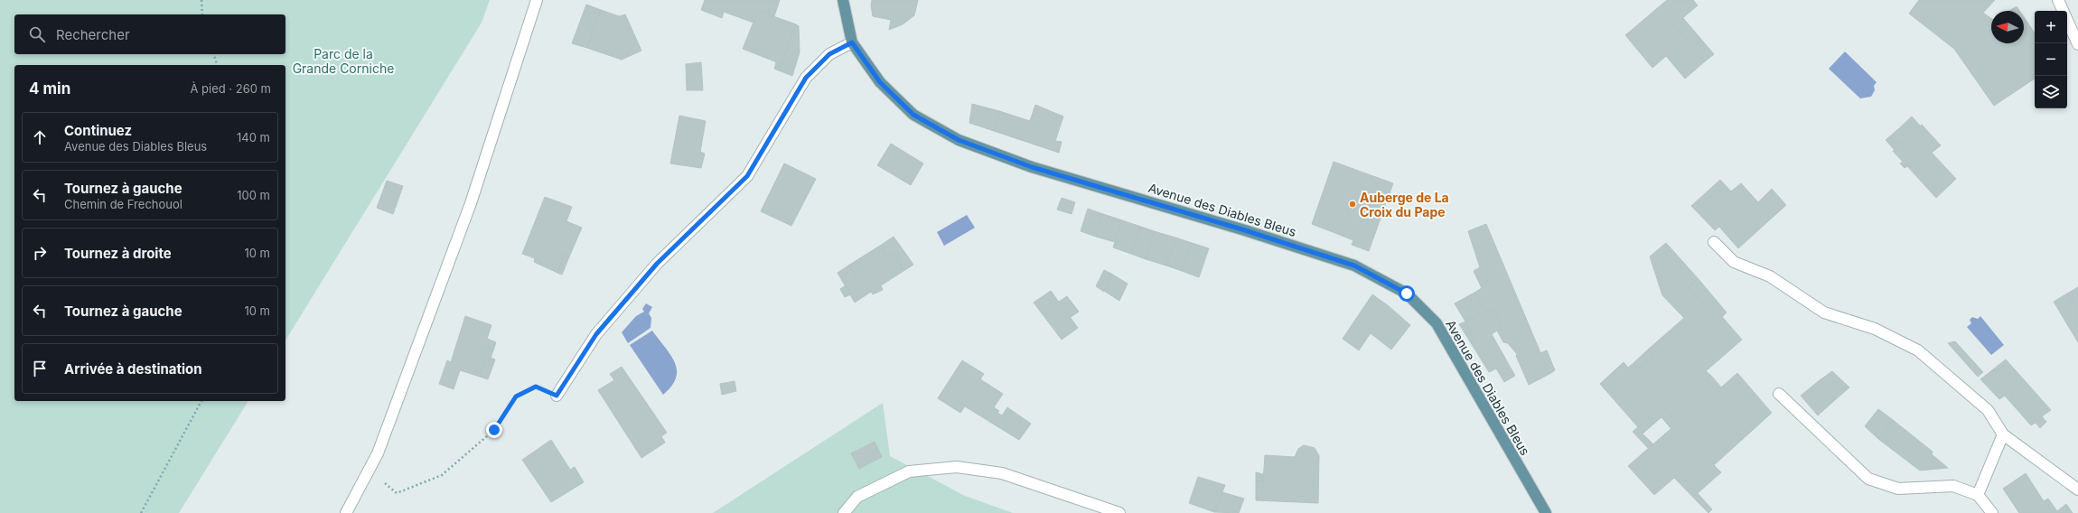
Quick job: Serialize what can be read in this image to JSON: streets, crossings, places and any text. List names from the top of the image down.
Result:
{
  "streets": {
    "main road": ["Avenue des Diables Bleus"]
  },
  "parks": ["Parc de la Grande Corniche"],
  "places": ["Auberge de La Croix du Pape"],
  "north": "left",
  "page": {
    "map_buttons": ["+", "−"],
    "search": "Rechercher",
    "heading": ["4 min", "À pied · 260 m"],
    "list": [
      ["Continuez", "Avenue des Diables Bleus", "140 m"],
      ["Tournez à gauche", "Chemin de Frechouol", "100 m"],
      ["Tournez à droite", "10 m"],
      ["Tournez à gauche", "10 m"],
      "Arrivée à destination"
    ]
  }
}
